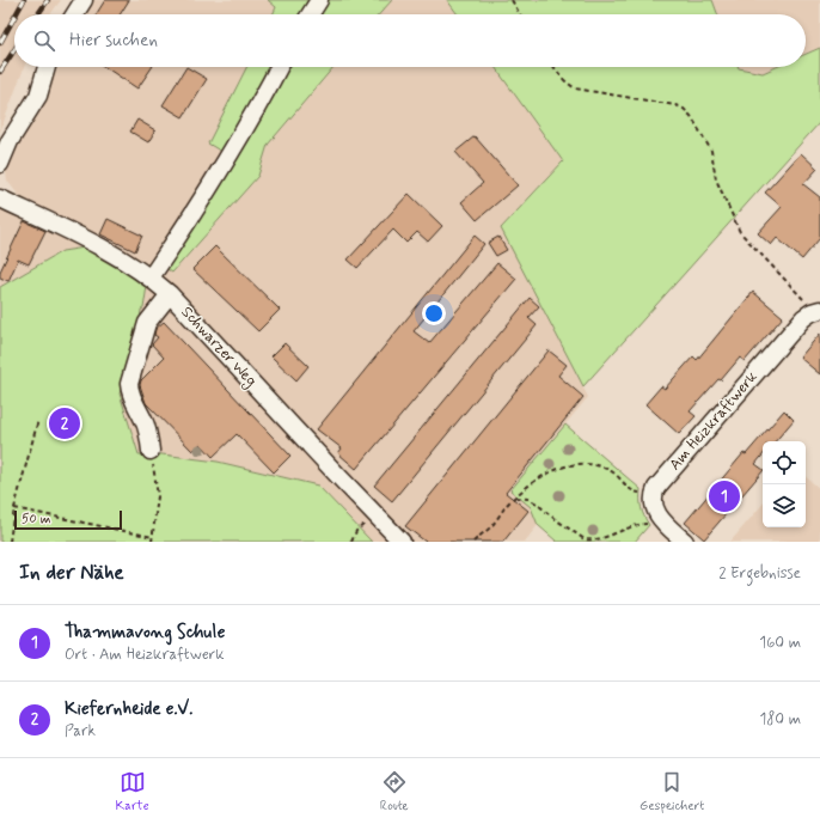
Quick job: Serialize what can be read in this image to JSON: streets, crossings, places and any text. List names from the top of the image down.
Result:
{
  "streets": {
    "street": ["Schwarzer Weg", "Am Heizkraftwerk"]
  },
  "scale_bar": "50 m",
  "page": {
    "search": "Hier suchen",
    "pins": ["2", "1"],
    "scale": "50 m",
    "heading": ["In der Nähe", "2 Ergebnisse"],
    "list": [
      {
        "mark": "1",
        "name": "Thammavong Schule",
        "note": "Ort · Am Heizkraftwerk",
        "value": "160 m"
      },
      {
        "mark": "2",
        "name": "Kiefernheide e.V.",
        "note": "Park",
        "value": "180 m"
      }
    ],
    "nav": ["Karte", "Route", "Gespeichert"]
  }
}
